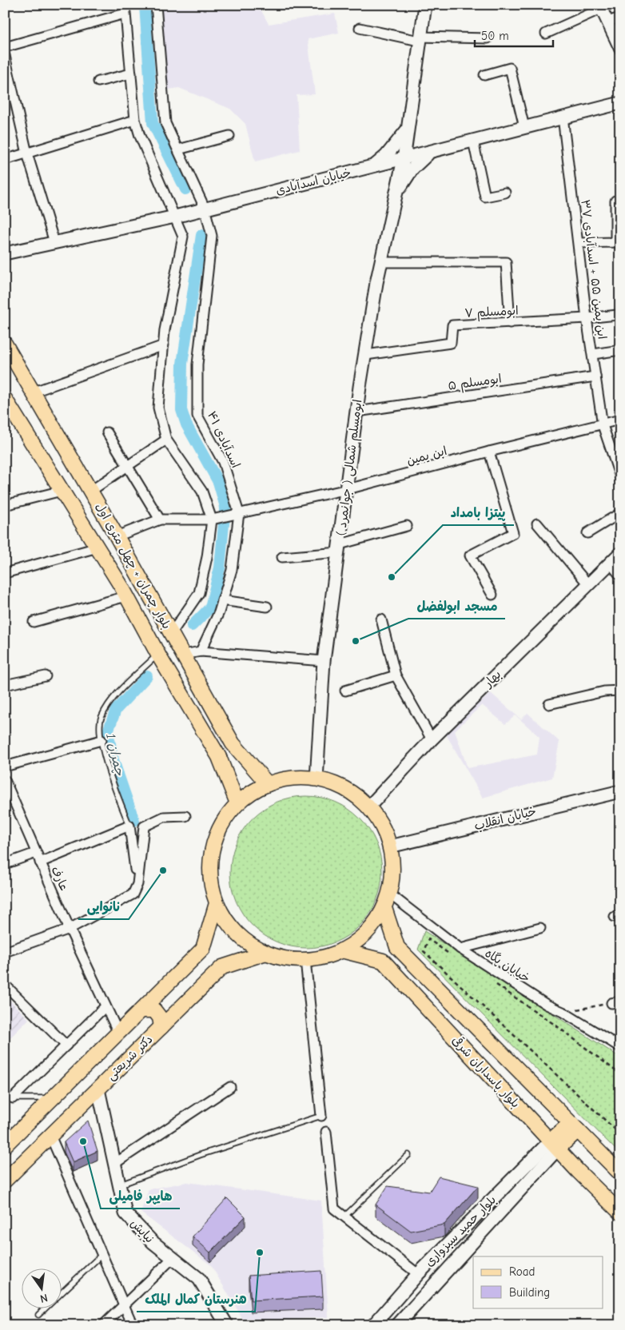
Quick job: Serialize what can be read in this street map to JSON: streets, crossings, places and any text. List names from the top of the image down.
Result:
{
  "streets": {
    "main road": [
      "خیابان اسدآبادی",
      "ابومسلم شمالی ( جوانمرد )",
      "بلوار چمران + چهل متری اول",
      "بهار",
      "خیابان انقلاب",
      "دکتر شریعتی",
      "بلوار پاسداران شرقی",
      "نیایش",
      "بلوار حمید سبزواری"
    ],
    "street": [
      "ابن یمین ۵۵ + اسدآبادی ۳۷",
      "ابومسلم ۷",
      "ابومسلم ۵",
      "اسدآبادی ۴۱",
      "ابن یمین",
      "عارف",
      "خیابان پگاه"
    ]
  },
  "crossings": [
    ["خیابان اسدآبادی", "ابن یمین ۵۵ + اسدآبادی ۳۷"],
    ["خیابان اسدآبادی", "اسدآبادی ۴۱"],
    ["خیابان اسدآبادی", "ابومسلم شمالی ( جوانمرد )"],
    ["ابن یمین ۵۵ + اسدآبادی ۳۷", "ابومسلم ۷"],
    ["ابن یمین ۵۵ + اسدآبادی ۳۷", "ابومسلم ۵"],
    ["ابن یمین ۵۵ + اسدآبادی ۳۷", "ابن یمین"],
    ["ابومسلم ۷", "ابومسلم شمالی ( جوانمرد )"],
    ["ابومسلم ۵", "ابومسلم شمالی ( جوانمرد )"],
    ["اسدآبادی ۴۱", "ابن یمین"],
    ["ابن یمین", "ابومسلم شمالی ( جوانمرد )"],
    ["عارف", "دکتر شریعتی"],
    ["دکتر شریعتی", "نیایش"],
    ["بلوار پاسداران شرقی", "بلوار حمید سبزواری"]
  ],
  "water": ["چمران 1"],
  "places": [
    "پیتزا بامداد",
    "مسجد ابولفضل",
    "نانوایی",
    "هایپر فامیلی",
    "هنرستان کمال الملک"
  ],
  "legend": ["Road", "Building"],
  "scale_bar": "50 m",
  "north": "bottom"
}
